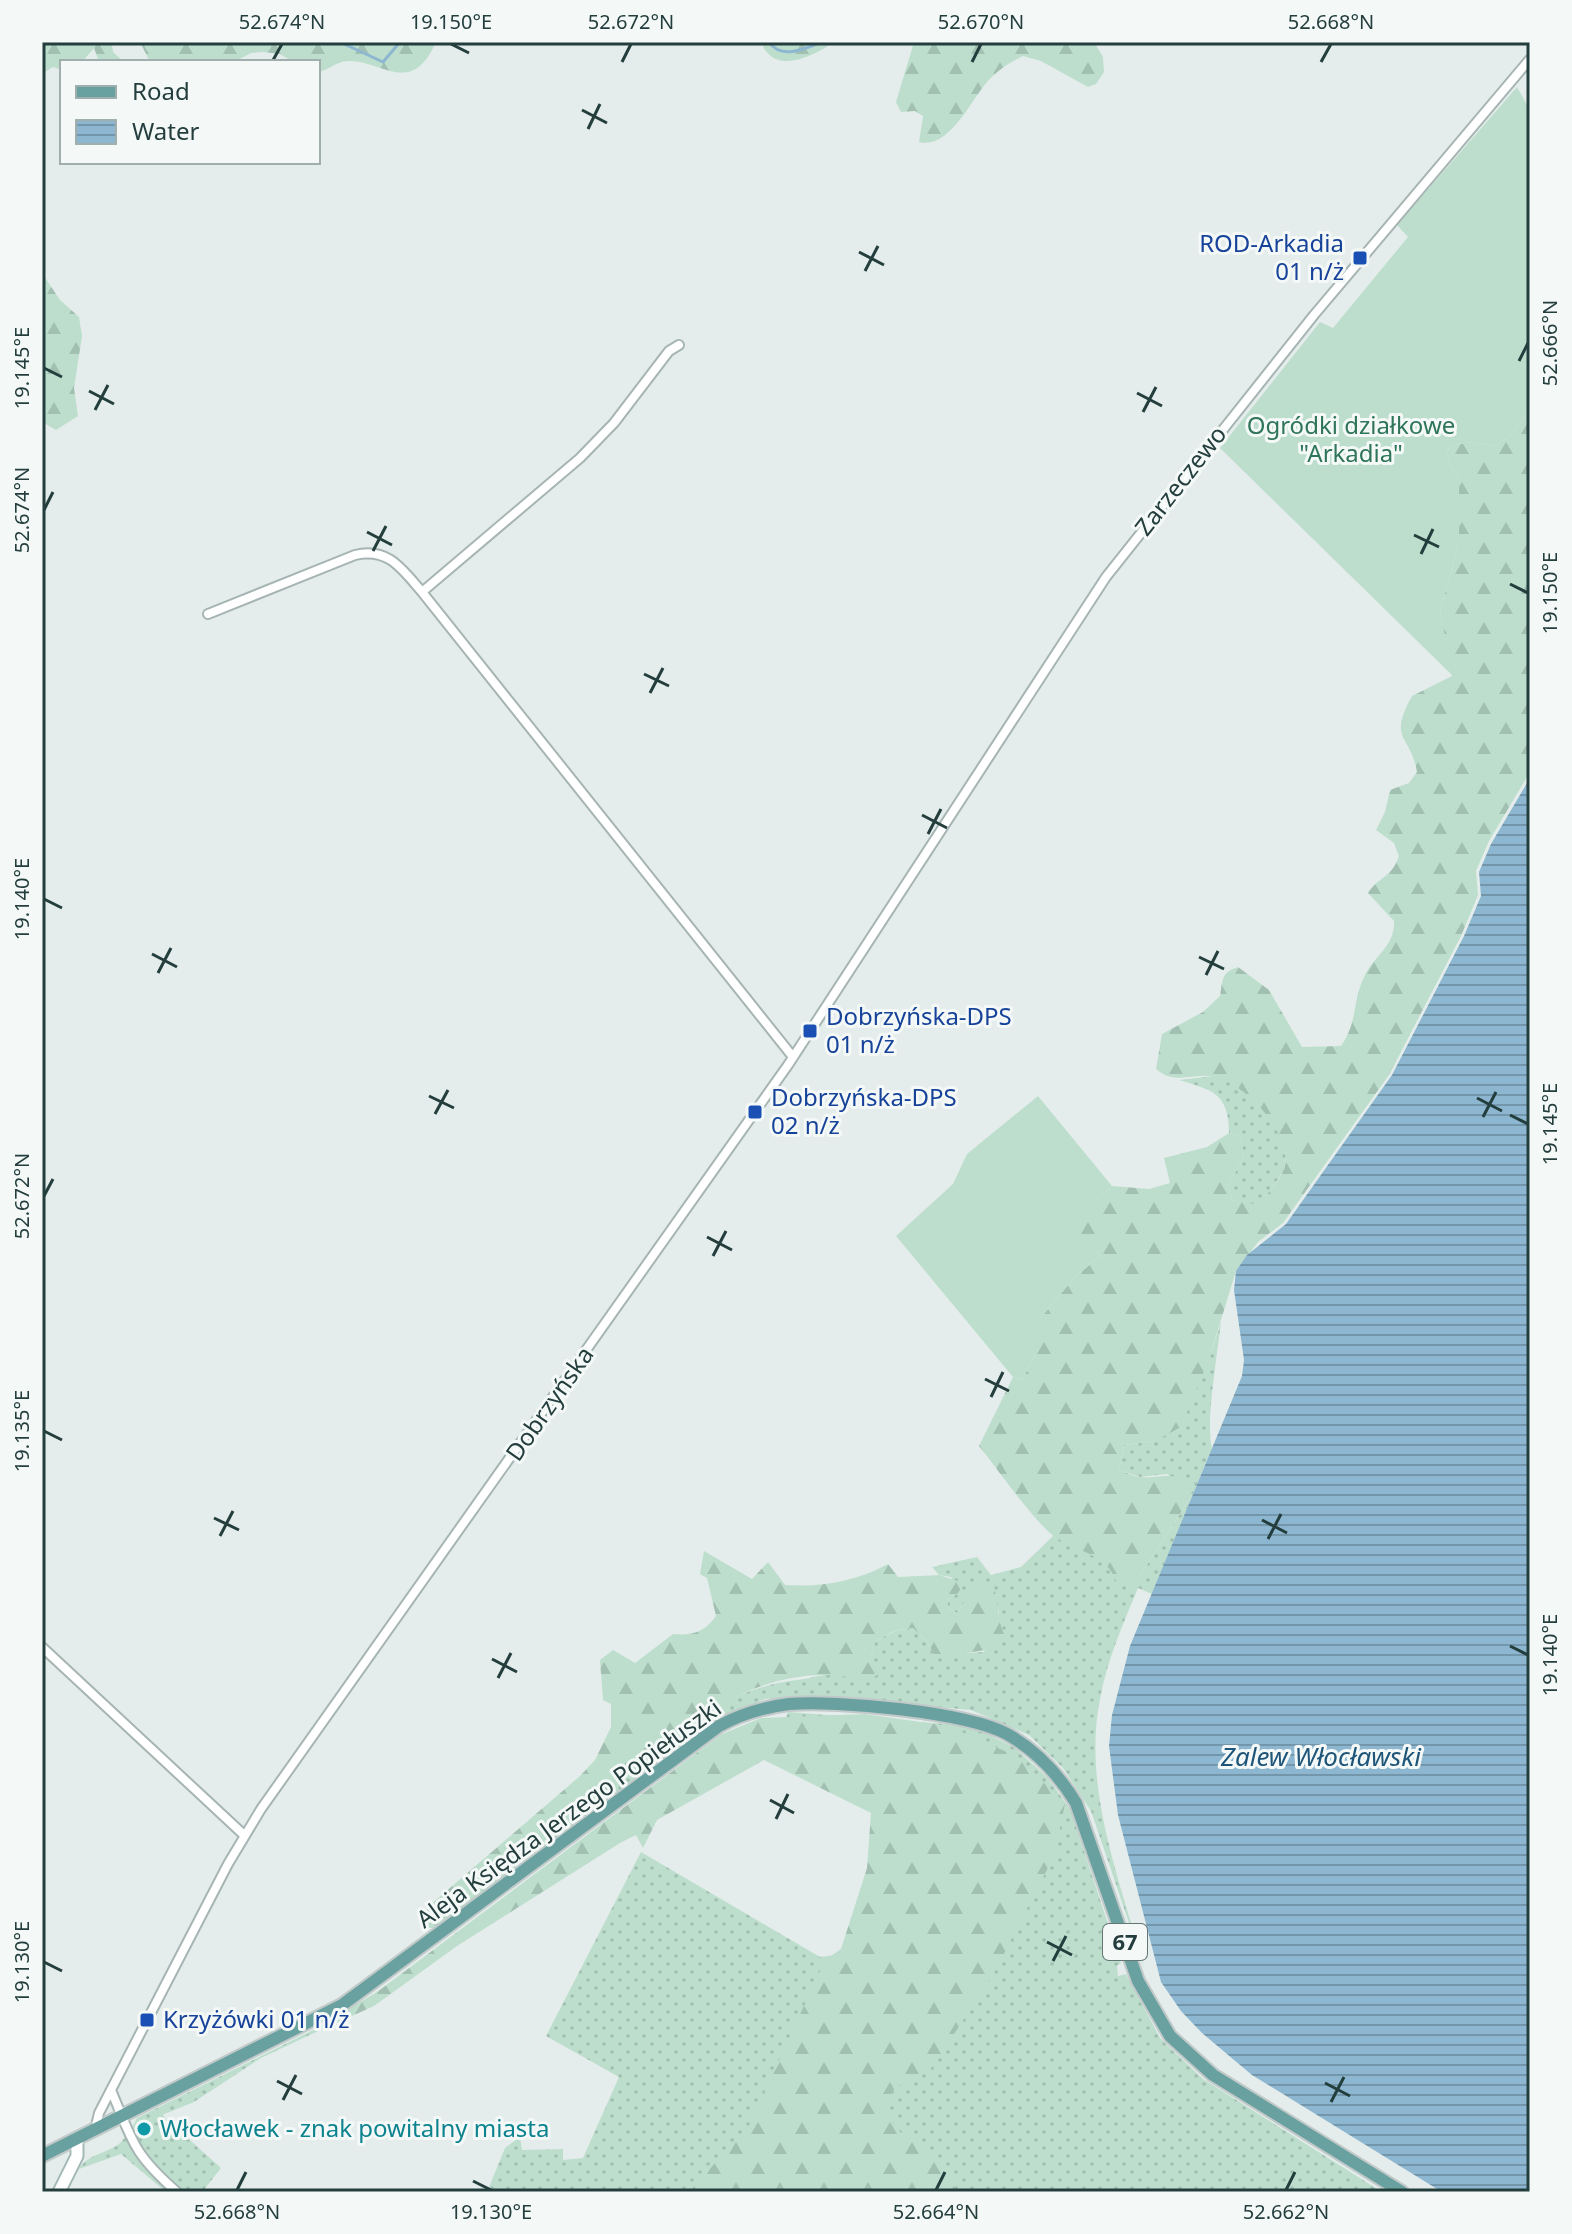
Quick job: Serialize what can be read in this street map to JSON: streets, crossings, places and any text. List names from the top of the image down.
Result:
{
  "streets": {
    "main road": ["Aleja Księdza Jerzego Popiełuszki", "67"],
    "street": ["Zarzeczewo", "Dobrzyńska"]
  },
  "crossings": [
    ["Zarzeczewo", "Dobrzyńska"],
    ["Dobrzyńska", "Aleja Księdza Jerzego Popiełuszki"],
    ["Dobrzyńska", "67"],
    ["Aleja Księdza Jerzego Popiełuszki", "67"]
  ],
  "water": ["Zalew Włocławski"],
  "parks": ["Ogródki działkowe \"Arkadia\""],
  "places": {
    "transit": [
      "ROD-Arkadia 01 n/ż",
      "Dobrzyńska-DPS 01 n/ż",
      "Dobrzyńska-DPS 02 n/ż",
      "Krzyżówki 01 n/ż"
    ],
    "other": ["Włocławek - znak powitalny miasta"]
  },
  "legend": ["Road", "Water"],
  "coordinates": [
    "52.674°N",
    "19.150°E",
    "52.672°N",
    "52.670°N",
    "52.668°N",
    "52.666°N",
    "19.145°E",
    "19.140°E",
    "19.135°E",
    "19.130°E",
    "52.664°N",
    "52.662°N"
  ]
}
